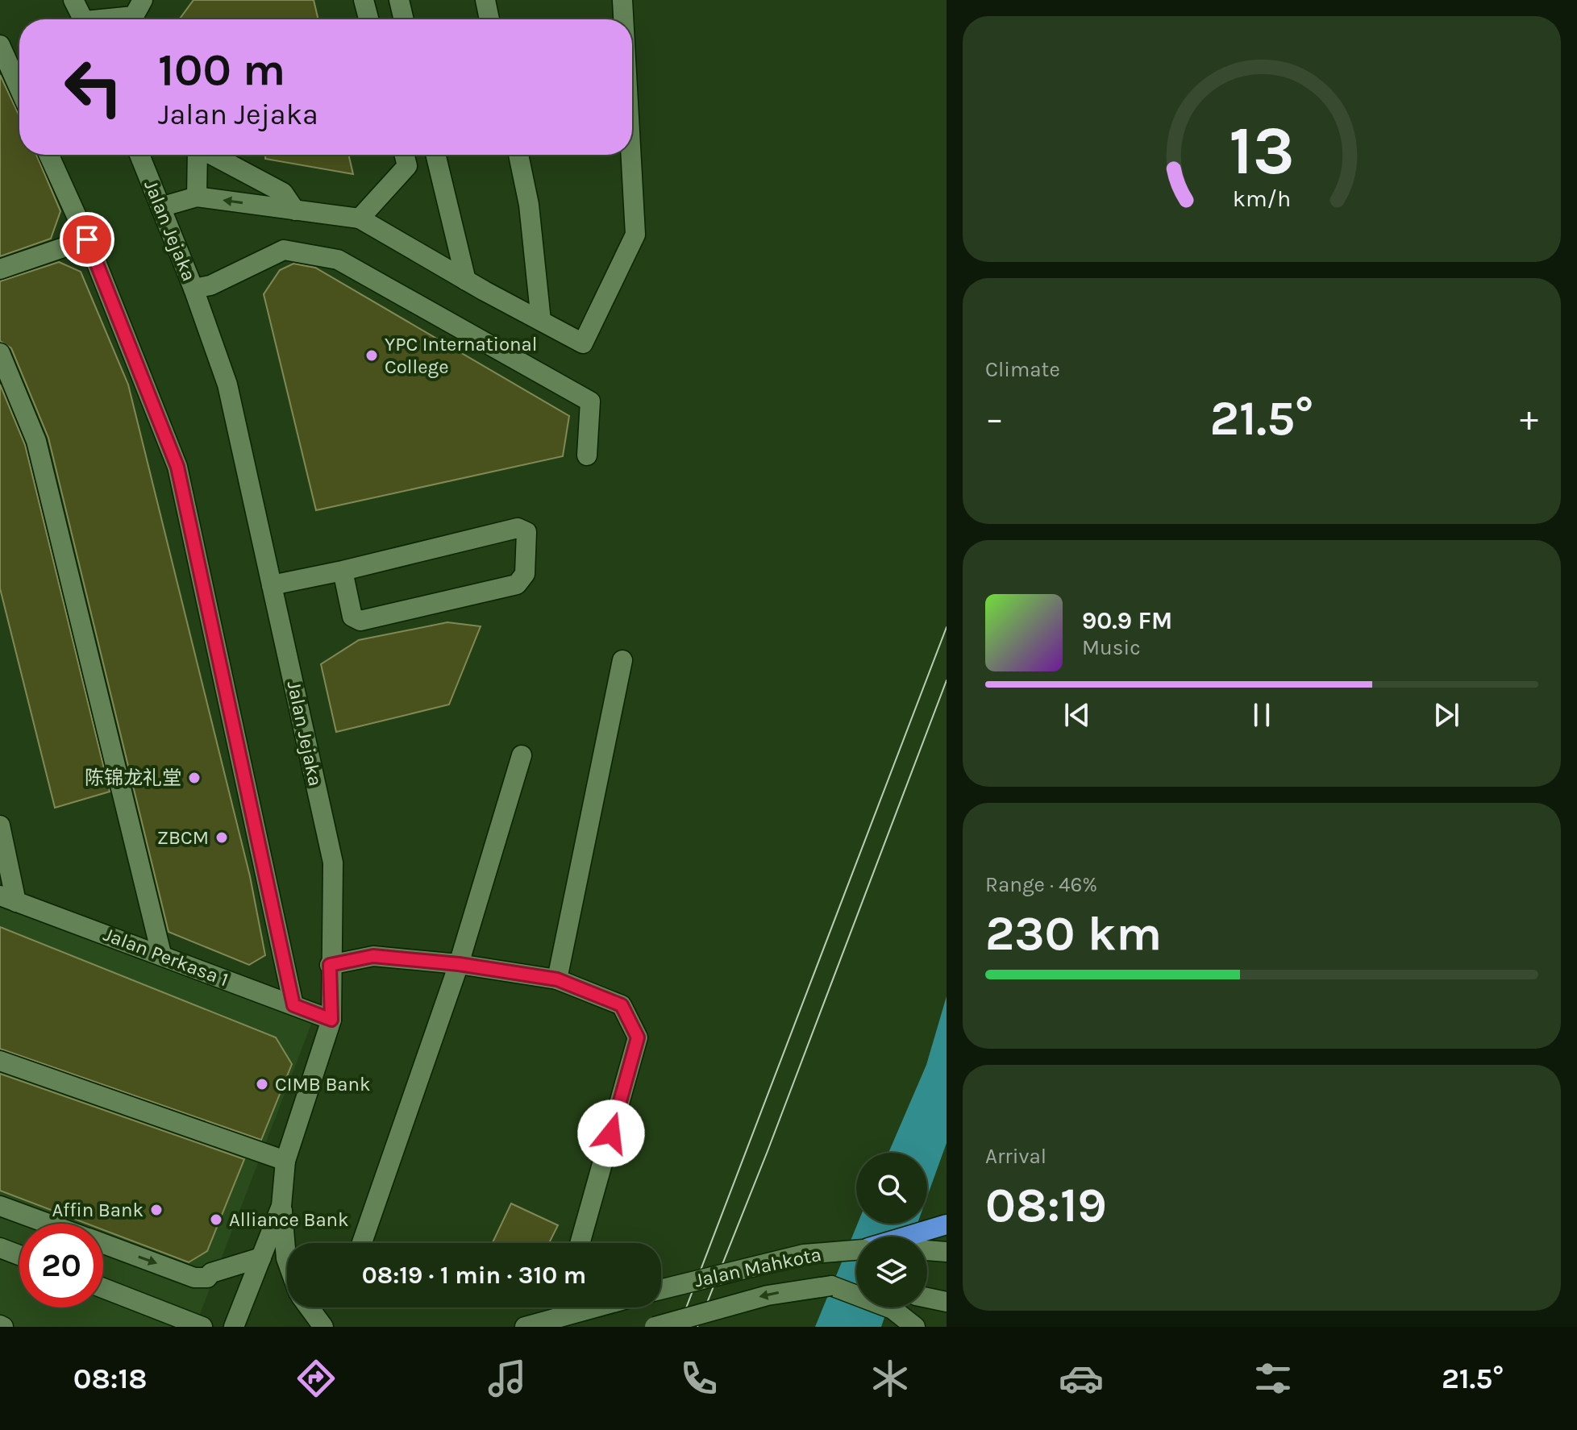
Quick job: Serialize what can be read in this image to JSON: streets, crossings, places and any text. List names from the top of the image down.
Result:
{
  "streets": {
    "street": ["Jalan Jejaka", "Jalan Perkasa 1", "Jalan Mahkota"]
  },
  "crossings": [
    ["Jalan Jejaka", "Jalan Perkasa 1"]
  ],
  "places": [
    "YPC International College",
    "陈锦龙礼堂",
    "ZBCM",
    "CIMB Bank",
    "Affin Bank",
    "Alliance Bank"
  ],
  "page": {
    "turn": ["100 m", "Jalan Jejaka"],
    "tile": [
      "Climate",
      ["Range · 46%", "230 km"],
      ["Arrival", "08:19"]
    ],
    "heat": ["−", "21.5°", "+"],
    "song": ["90.9 FM", "Music"],
    "limit": "20",
    "trip": "08:19 · 1 min · 310 m",
    "tabs": ["08:18", "21.5°"],
    "gauge": ["13", "km/h"]
  }
}
